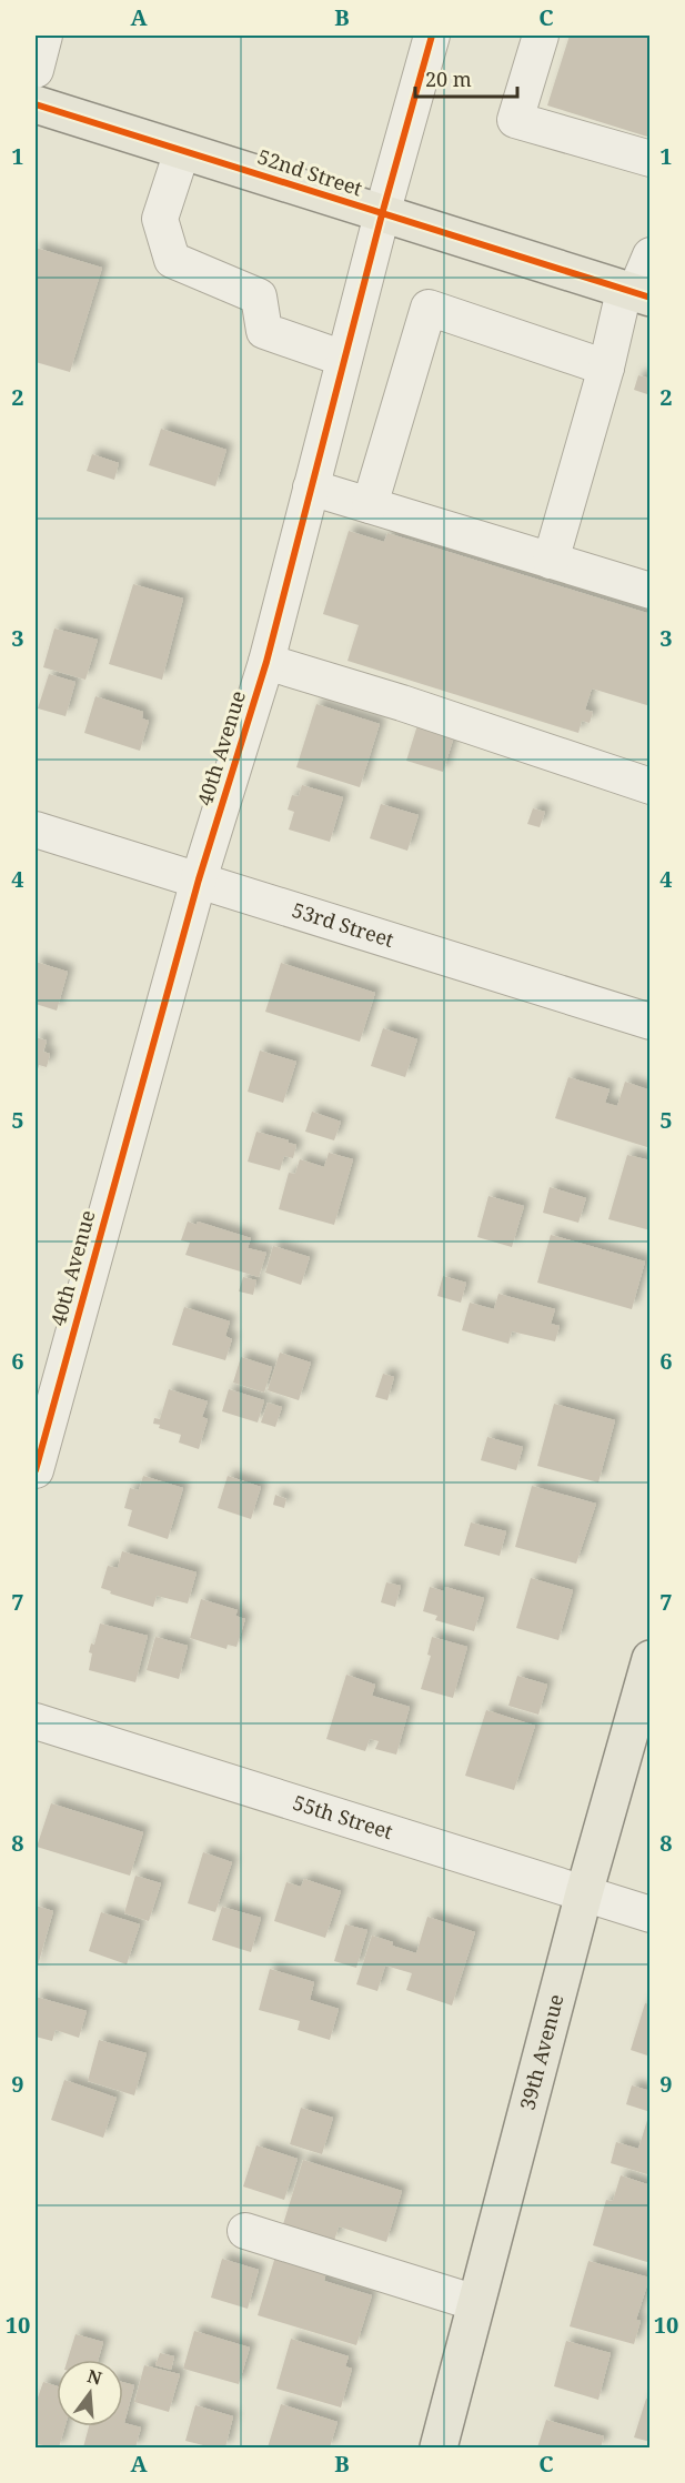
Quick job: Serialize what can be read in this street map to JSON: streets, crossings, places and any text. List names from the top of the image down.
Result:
{
  "streets": {
    "main road": ["52nd Street", "39th Avenue"],
    "street": ["40th Avenue", "53rd Street", "55th Street"]
  },
  "crossings": [
    ["52nd Street", "40th Avenue"],
    ["40th Avenue", "53rd Street"],
    ["55th Street", "39th Avenue"]
  ],
  "scale_bar": "20 m",
  "north": "top",
  "grid": {
    "columns": ["A", "B", "C"],
    "rows": [
      "1",
      "2",
      "3",
      "4",
      "5",
      "6",
      "7",
      "8",
      "9",
      "10"
    ]
  }
}
